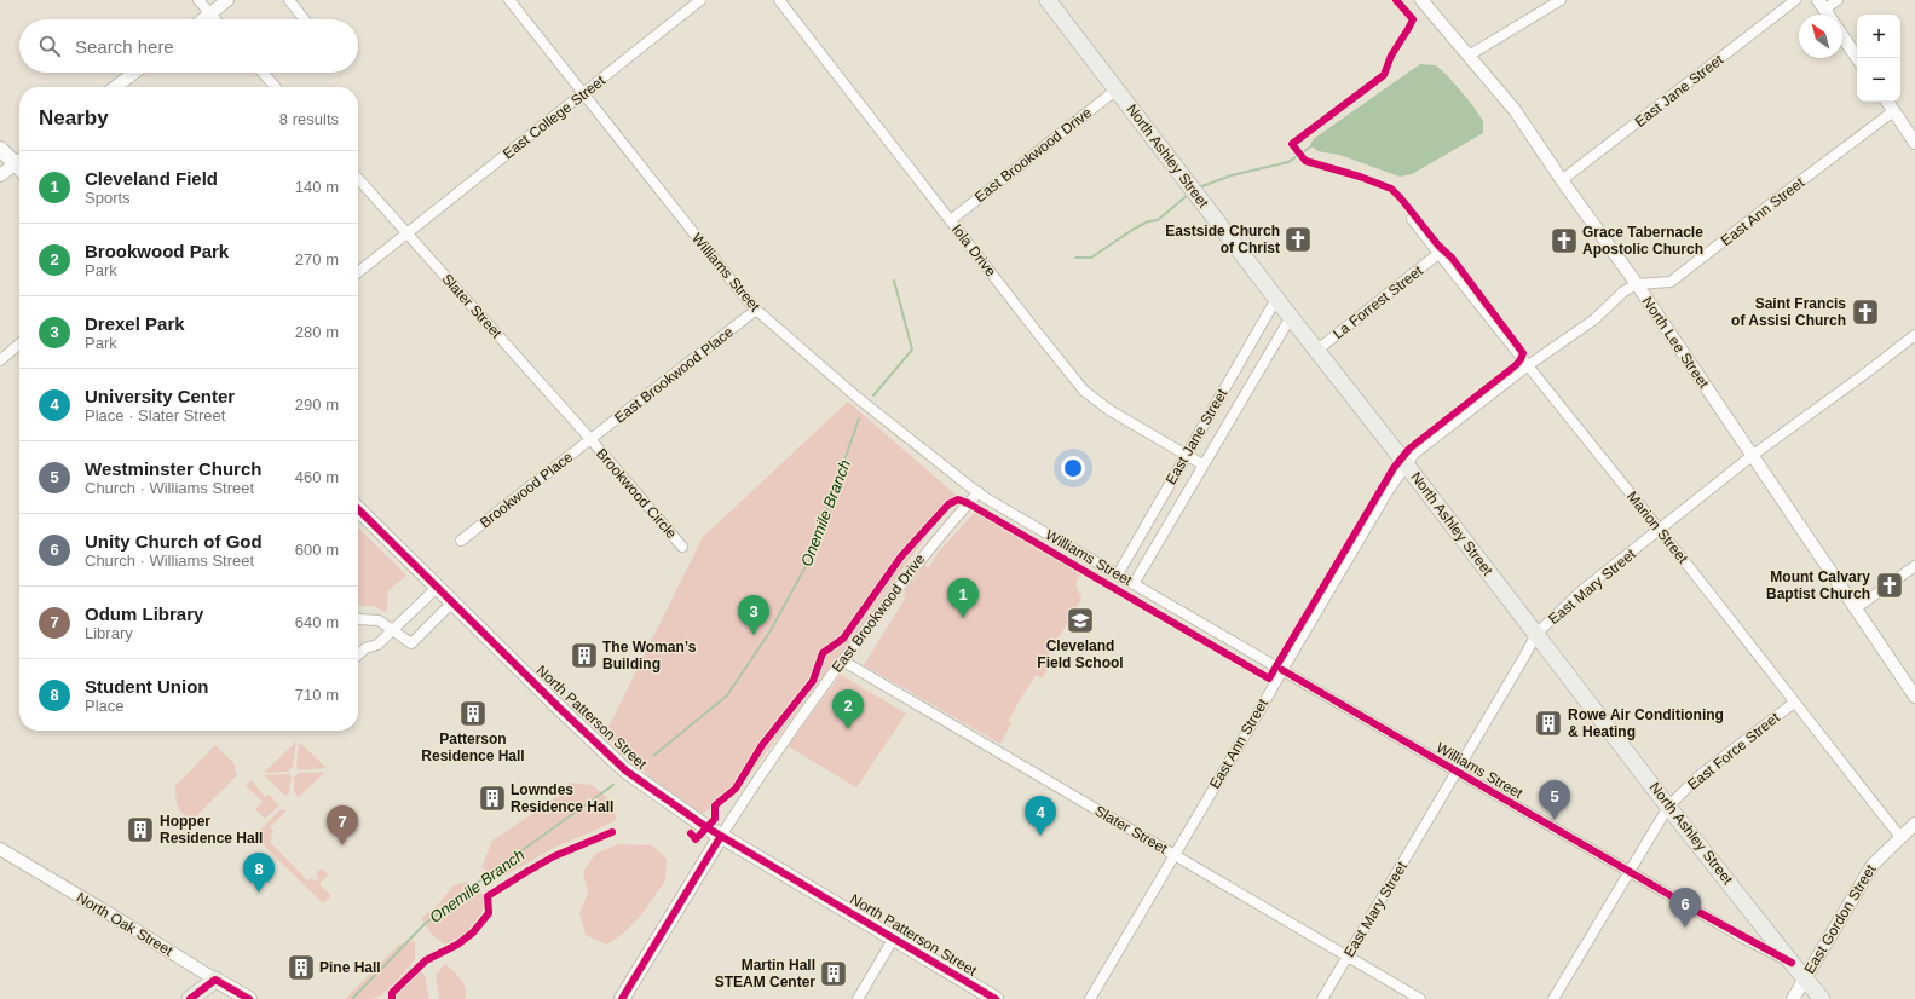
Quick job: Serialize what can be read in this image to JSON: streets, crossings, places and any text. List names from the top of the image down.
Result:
{
  "streets": {
    "main road": ["North Ashley Street", "North Patterson Street", "North Oak Street"],
    "street": [
      "East Jane Street",
      "East College Street",
      "East Brookwood Drive",
      "East Ann Street",
      "Iola Drive",
      "Williams Street",
      "La Forrest Street",
      "Slater Street",
      "North Lee Street",
      "East Brookwood Place",
      "Brookwood Place",
      "Brookwood Circle",
      "Marion Street",
      "East Mary Street",
      "East Force Street",
      "East Gordon Street"
    ]
  },
  "crossings": [
    ["East Jane Street", "North Ashley Street"],
    ["East Jane Street", "Iola Drive"],
    ["East Jane Street", "Williams Street"],
    ["East Jane Street", "North Lee Street"],
    ["East College Street", "Williams Street"],
    ["East College Street", "Slater Street"],
    ["East Brookwood Drive", "North Ashley Street"],
    ["East Brookwood Drive", "Iola Drive"],
    ["East Brookwood Drive", "Williams Street"],
    ["East Brookwood Drive", "Slater Street"],
    ["East Brookwood Drive", "North Patterson Street"],
    ["North Ashley Street", "East Ann Street"],
    ["North Ashley Street", "Williams Street"],
    ["North Ashley Street", "La Forrest Street"],
    ["North Ashley Street", "East Mary Street"],
    ["North Ashley Street", "East Force Street"],
    ["North Ashley Street", "East Gordon Street"],
    ["East Ann Street", "Williams Street"],
    ["East Ann Street", "Slater Street"],
    ["East Ann Street", "North Lee Street"],
    ["East Ann Street", "Marion Street"],
    ["Williams Street", "East Brookwood Place"],
    ["Williams Street", "East Mary Street"],
    ["Williams Street", "East Force Street"],
    ["La Forrest Street", "Marion Street"],
    ["Slater Street", "East Brookwood Place"],
    ["Slater Street", "Brookwood Place"],
    ["Slater Street", "Brookwood Circle"],
    ["Slater Street", "East Mary Street"],
    ["North Lee Street", "East Mary Street"],
    ["East Brookwood Place", "Brookwood Place"],
    ["East Brookwood Place", "Brookwood Circle"],
    ["Brookwood Place", "Brookwood Circle"],
    ["Marion Street", "East Mary Street"],
    ["Marion Street", "East Force Street"],
    ["Marion Street", "East Gordon Street"]
  ],
  "water": ["Onemile Branch"],
  "places": {
    "church": [
      "Eastside Church of Christ",
      "Grace Tabernacle Apostolic Church",
      "Saint Francis of Assisi Church",
      "Mount Calvary Baptist Church"
    ],
    "school or university": ["Cleveland Field School"],
    "building": [
      "The Woman’s Building",
      "Patterson Residence Hall",
      "Rowe Air Conditioning & Heating",
      "Lowndes Residence Hall",
      "Hopper Residence Hall",
      "Pine Hall",
      "Martin Hall STEAM Center"
    ]
  },
  "north": "top left",
  "page": {
    "map_buttons": ["+", "−"],
    "search": "Search here",
    "heading": ["Nearby", "8 results"],
    "list": [
      {
        "mark": "1",
        "name": "Cleveland Field",
        "note": "Sports",
        "value": "140 m"
      },
      {
        "mark": "2",
        "name": "Brookwood Park",
        "note": "Park",
        "value": "270 m"
      },
      {
        "mark": "3",
        "name": "Drexel Park",
        "note": "Park",
        "value": "280 m"
      },
      {
        "mark": "4",
        "name": "University Center",
        "note": "Place · Slater Street",
        "value": "290 m"
      },
      {
        "mark": "5",
        "name": "Westminster Church",
        "note": "Church · Williams Street",
        "value": "460 m"
      },
      {
        "mark": "6",
        "name": "Unity Church of God",
        "note": "Church · Williams Street",
        "value": "600 m"
      },
      {
        "mark": "7",
        "name": "Odum Library",
        "note": "Library",
        "value": "640 m"
      },
      {
        "mark": "8",
        "name": "Student Union",
        "note": "Place",
        "value": "710 m"
      }
    ],
    "pins": [
      "1",
      "3",
      "2",
      "5",
      "4",
      "7",
      "8",
      "6"
    ]
  }
}
